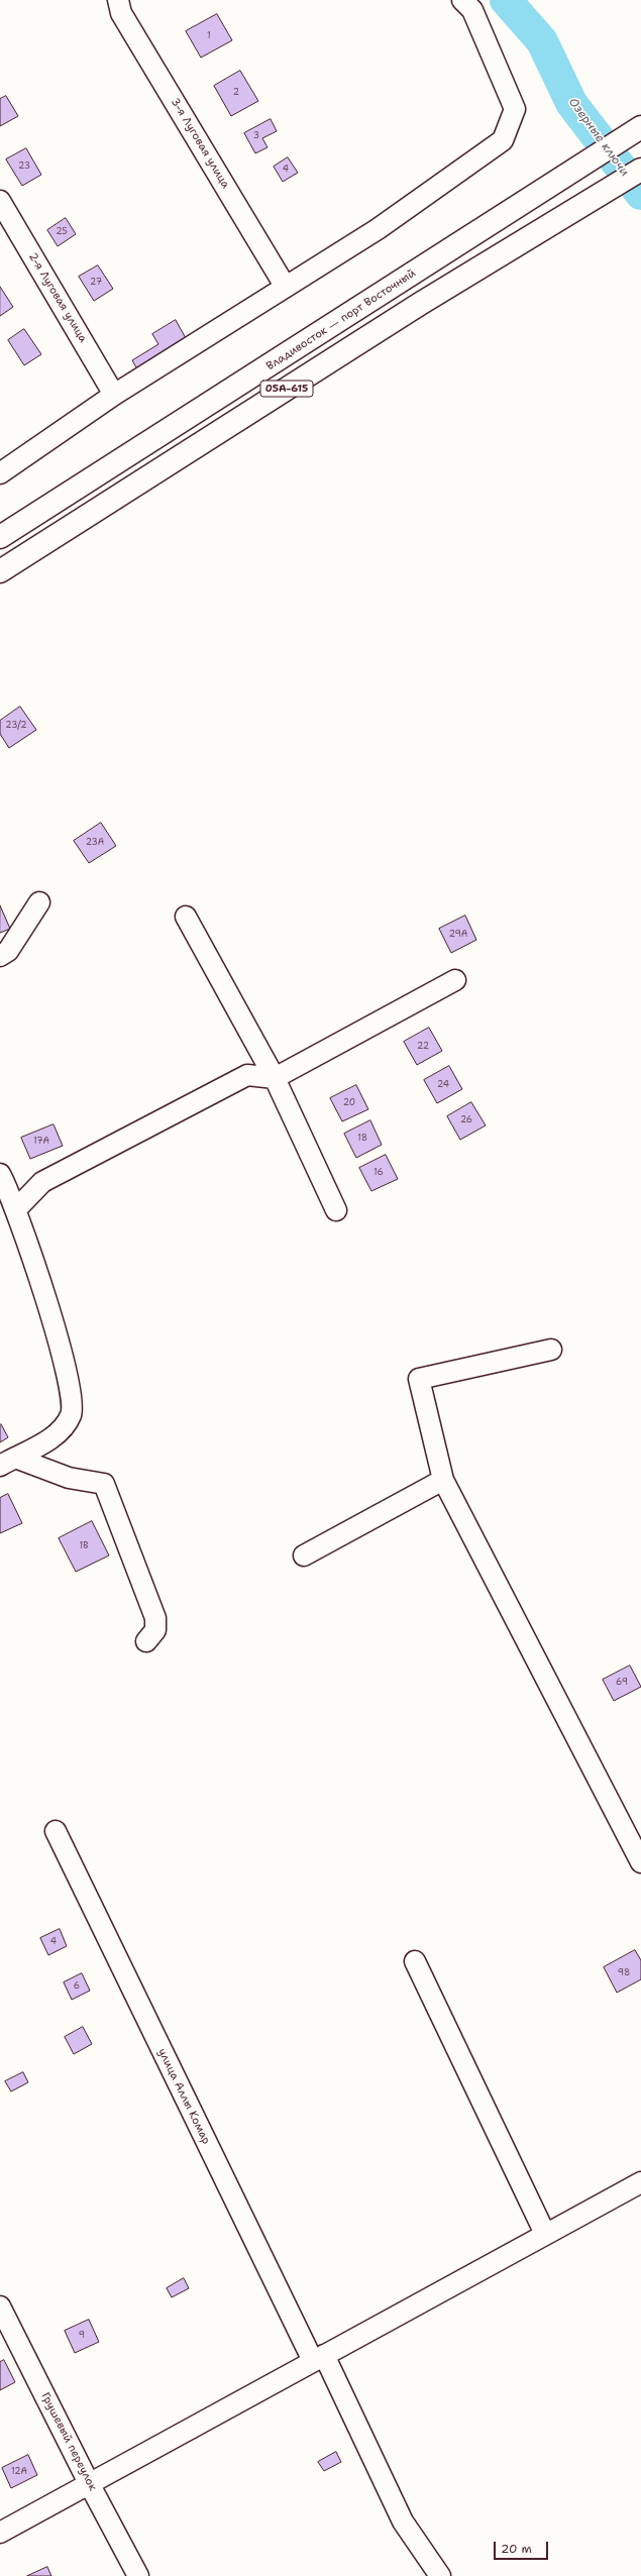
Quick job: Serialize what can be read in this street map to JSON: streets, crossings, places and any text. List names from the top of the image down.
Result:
{
  "streets": {
    "highway": ["Владивосток — порт Восточный", "05А-615"],
    "street": [
      "3-я Луговая улица",
      "2-я Луговая улица",
      "улица Аллы Комар",
      "Грушевый переулок"
    ]
  },
  "water": ["Озерные ключи"],
  "house_numbers": [
    "1",
    "2",
    "3",
    "23",
    "4",
    "25",
    "27",
    "23/2",
    "23А",
    "29А",
    "22",
    "24",
    "20",
    "26",
    "18",
    "17А",
    "16",
    "1В",
    "69",
    "4",
    "98",
    "6",
    "9",
    "12А"
  ],
  "scale_bar": "20 m"
}
